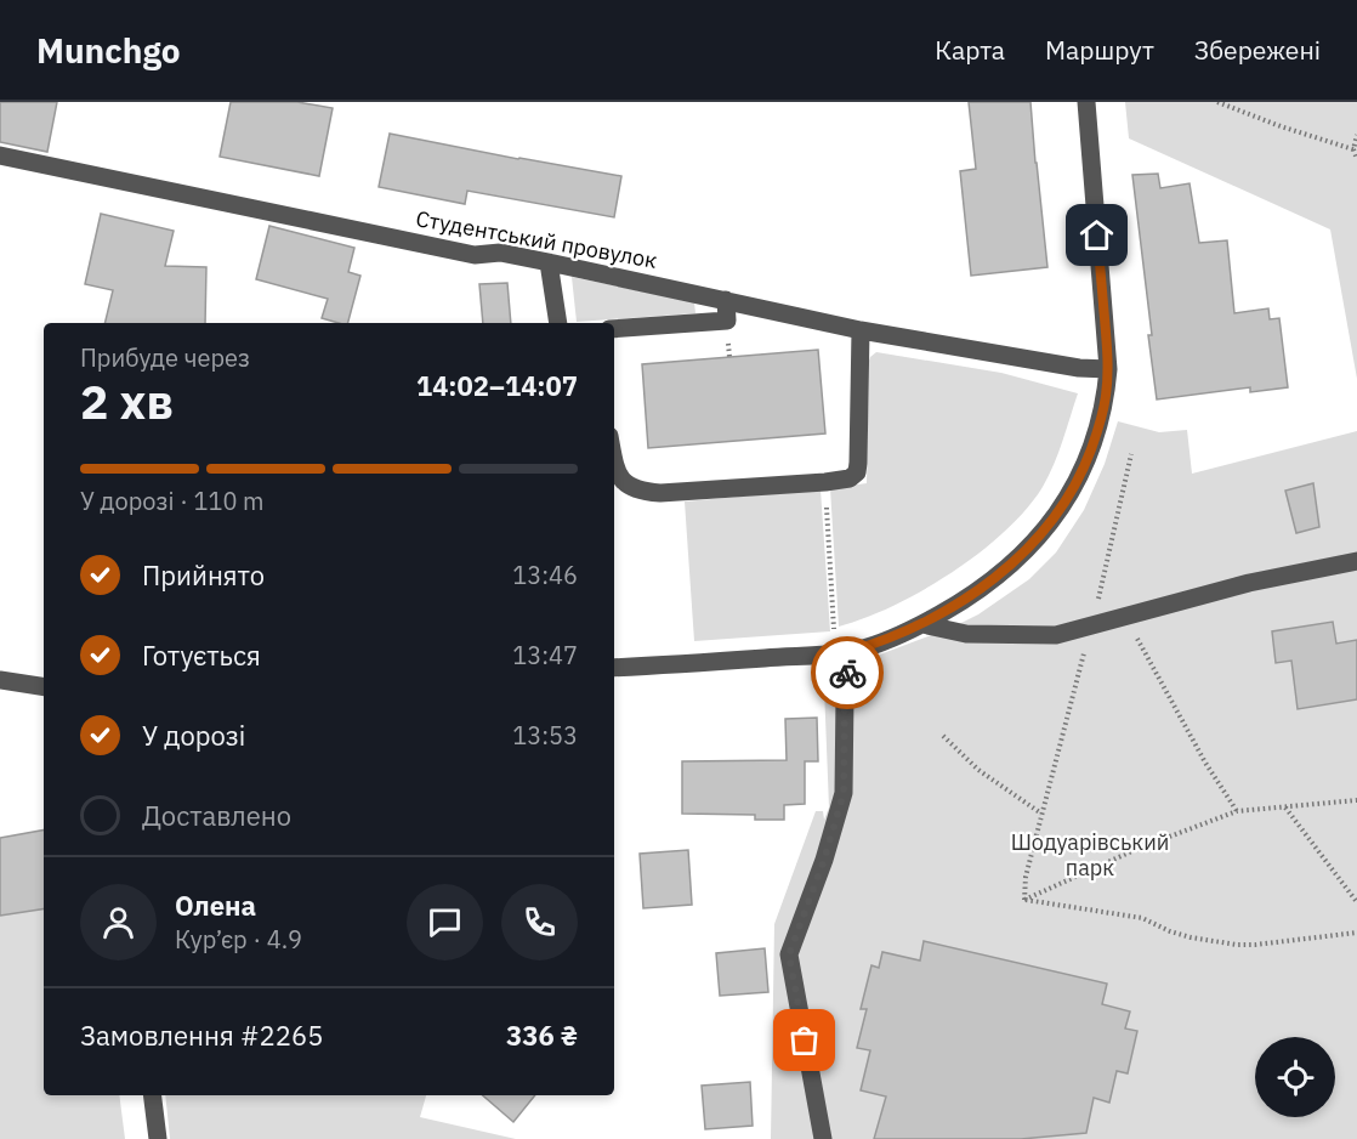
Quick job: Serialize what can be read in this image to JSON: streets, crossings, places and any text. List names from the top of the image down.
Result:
{
  "streets": {
    "street": ["Студентський провулок"]
  },
  "parks": ["Шодуарівський парк"],
  "page": {
    "header": "Munchgo",
    "nav": ["Карта", "Маршрут", "Збережені"],
    "heading": ["2 хв", "Прибуде через", "14:02–14:07"],
    "panel": [
      "Олена",
      "Кур’єр · 4.9",
      "Замовлення #2265",
      "336 ₴"
    ],
    "bar": "У дорозі · 110 m",
    "list": [
      ["Прийнято", "13:46"],
      ["Готується", "13:47"],
      ["У дорозі", "13:53"],
      "Доставлено"
    ]
  }
}
